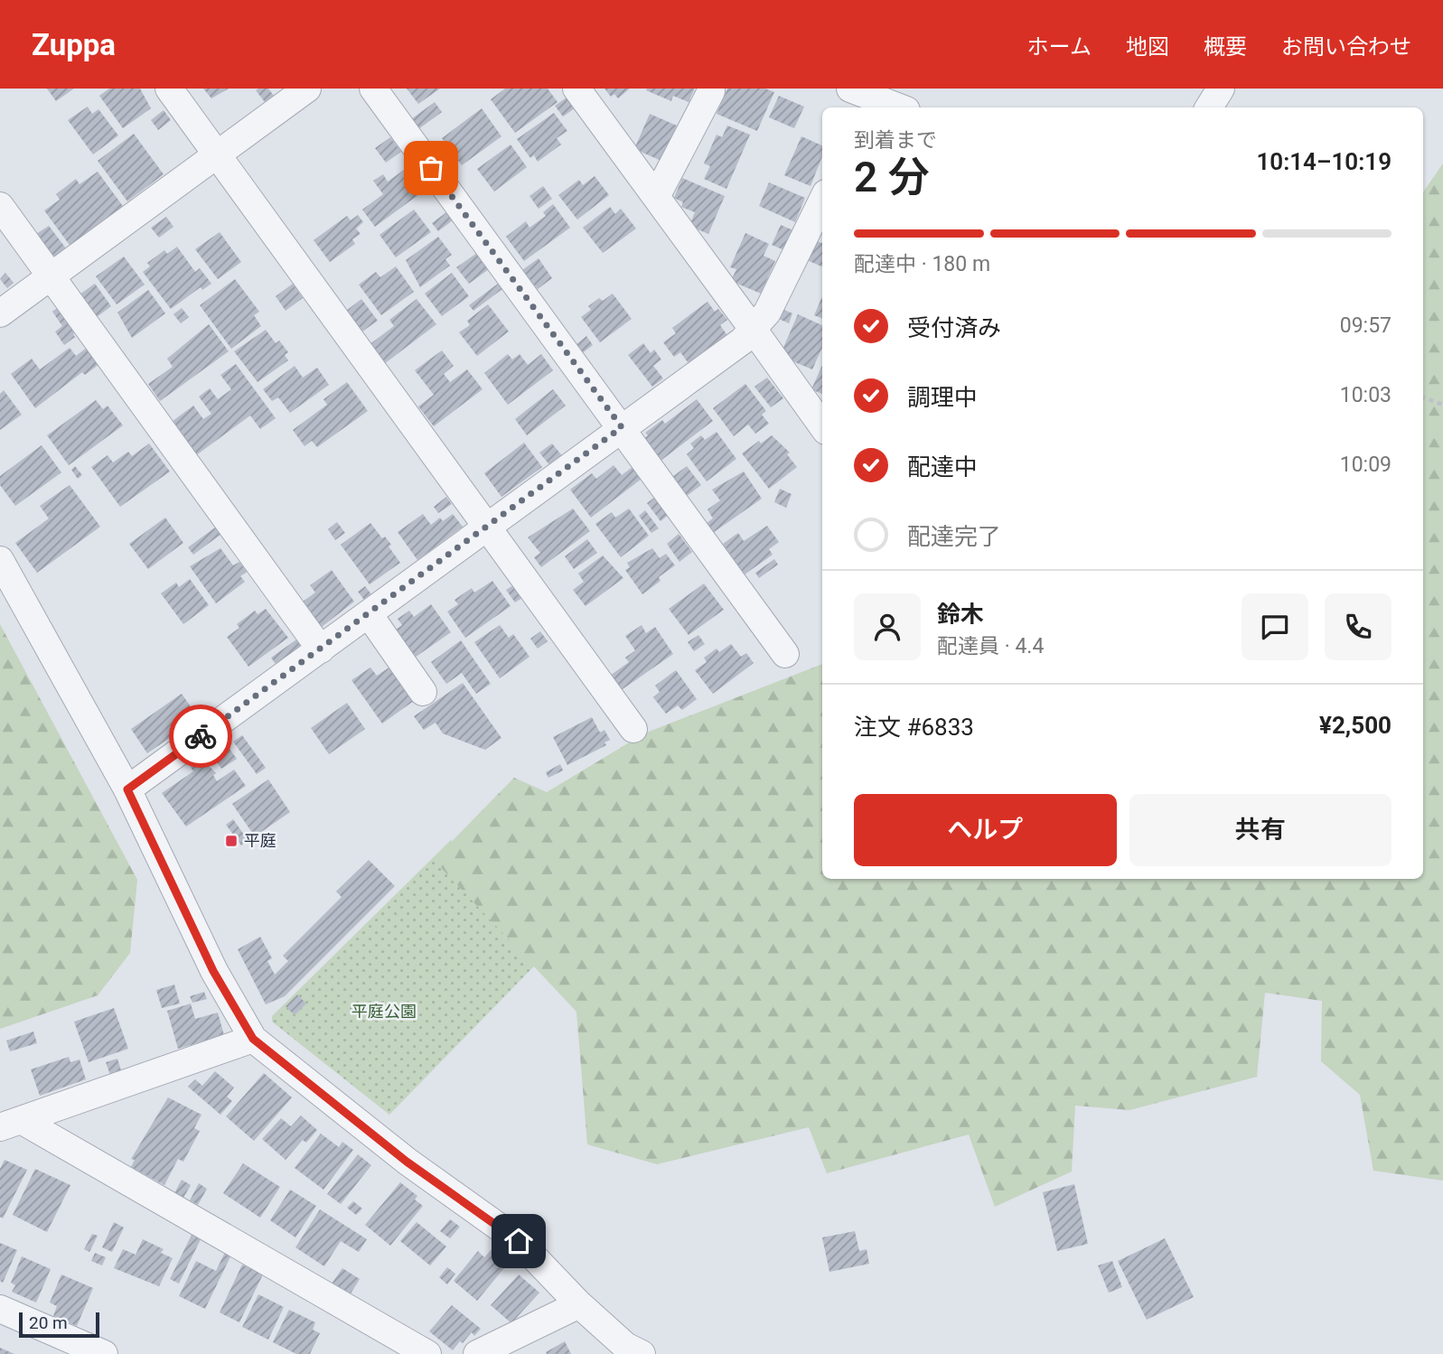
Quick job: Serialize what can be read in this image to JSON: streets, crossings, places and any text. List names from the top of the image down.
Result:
{
  "parks": ["平庭公園"],
  "places": {
    "transit": ["平庭"]
  },
  "scale_bar": "20 m",
  "page": {
    "header": "Zuppa",
    "nav": [
      "ホーム",
      "地図",
      "概要",
      "お問い合わせ"
    ],
    "heading": ["2 分", "到着まで", "10:14–10:19"],
    "panel": [
      "鈴木",
      "配達員 · 4.4",
      "注文 #6833",
      "¥2,500"
    ],
    "bar": "配達中 · 180 m",
    "list": [
      ["受付済み", "09:57"],
      ["調理中", "10:03"],
      ["配達中", "10:09"],
      "配達完了"
    ],
    "buttons": ["ヘルプ", "共有"],
    "scale": "20 m"
  }
}
